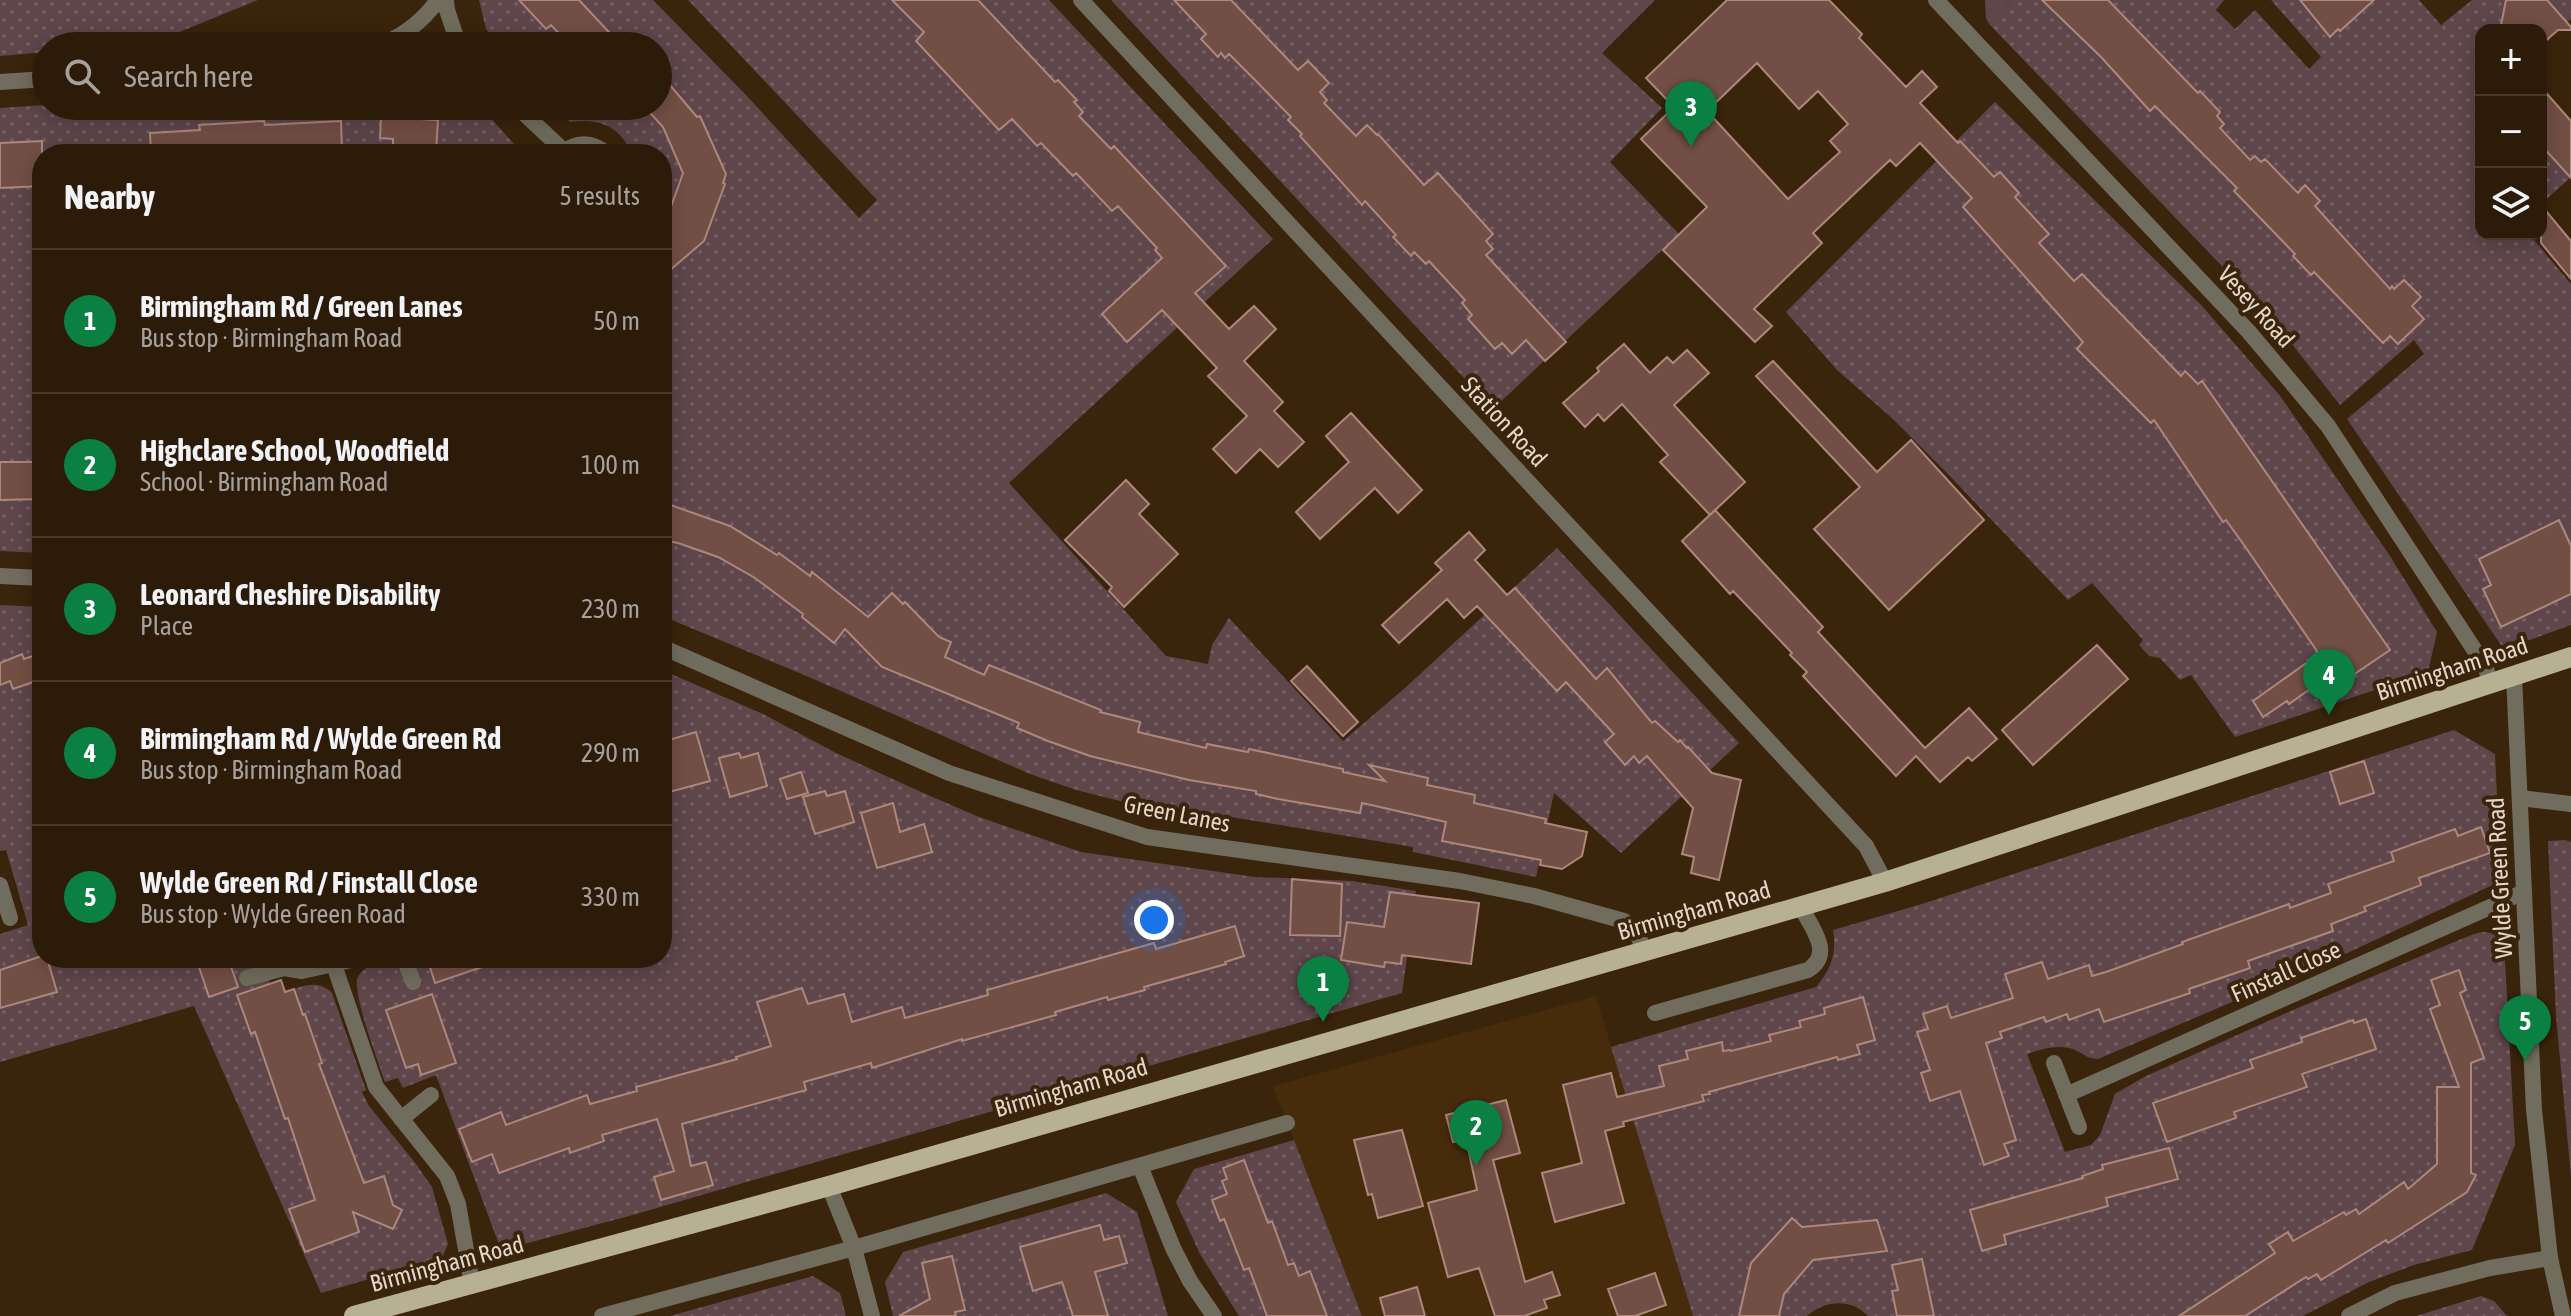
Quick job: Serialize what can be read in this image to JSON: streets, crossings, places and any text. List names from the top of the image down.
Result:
{
  "streets": {
    "main road": ["Birmingham Road"],
    "street": [
      "Vesey Road",
      "Station Road",
      "Green Lanes",
      "Wylde Green Road",
      "Finstall Close"
    ]
  },
  "crossings": [
    ["Vesey Road", "Birmingham Road"],
    ["Station Road", "Birmingham Road"],
    ["Birmingham Road", "Green Lanes"],
    ["Birmingham Road", "Wylde Green Road"],
    ["Wylde Green Road", "Finstall Close"]
  ],
  "page": {
    "map_buttons": ["+", "−"],
    "search": "Search here",
    "pins": [
      "3",
      "4",
      "1",
      "5",
      "2"
    ],
    "heading": ["Nearby", "5 results"],
    "list": [
      {
        "mark": "1",
        "name": "Birmingham Rd / Green Lanes",
        "note": "Bus stop · Birmingham Road",
        "value": "50 m"
      },
      {
        "mark": "2",
        "name": "Highclare School, Woodfield",
        "note": "School · Birmingham Road",
        "value": "100 m"
      },
      {
        "mark": "3",
        "name": "Leonard Cheshire Disability",
        "note": "Place",
        "value": "230 m"
      },
      {
        "mark": "4",
        "name": "Birmingham Rd / Wylde Green Rd",
        "note": "Bus stop · Birmingham Road",
        "value": "290 m"
      },
      {
        "mark": "5",
        "name": "Wylde Green Rd / Finstall Close",
        "note": "Bus stop · Wylde Green Road",
        "value": "330 m"
      }
    ]
  }
}
